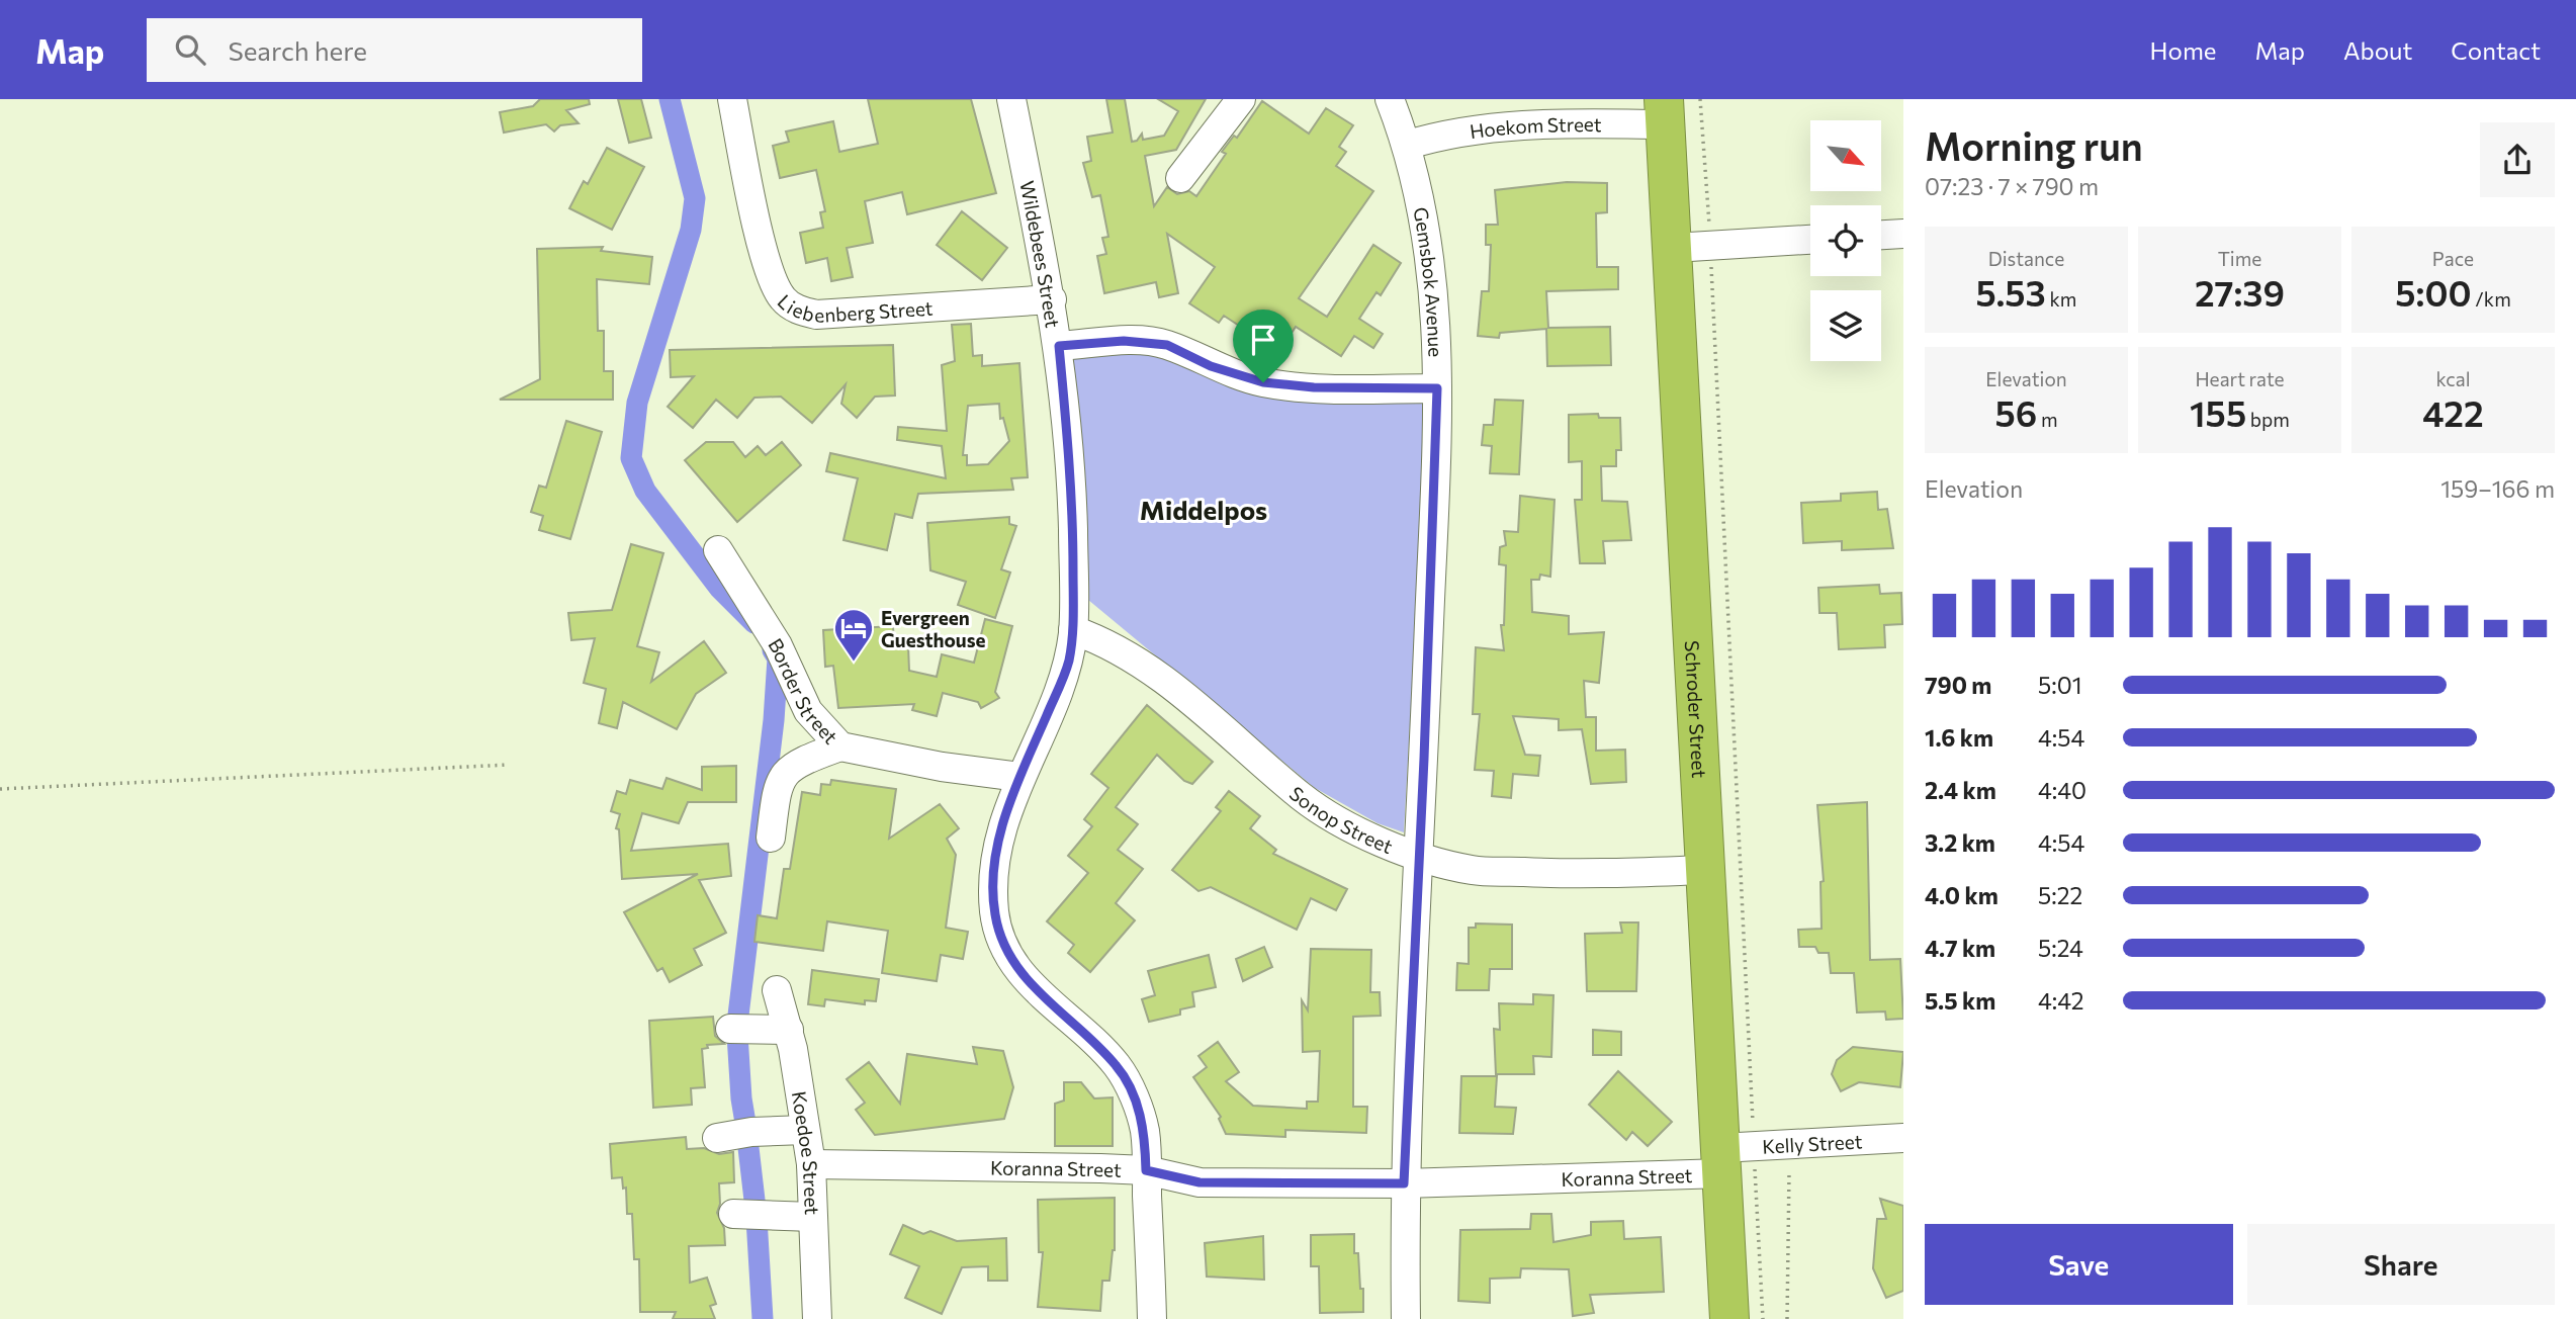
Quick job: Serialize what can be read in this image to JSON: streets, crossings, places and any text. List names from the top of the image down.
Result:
{
  "streets": {
    "highway": ["Schroder Street"],
    "street": [
      "Hoekom Street",
      "Wildebees Street",
      "Gemsbok Avenue",
      "Liebenberg Street",
      "Border Street",
      "Sonop Street",
      "Kelly Street",
      "Koedoe Street",
      "Koranna Street"
    ]
  },
  "crossings": [
    ["Hoekom Street", "Gemsbok Avenue"],
    ["Hoekom Street", "Schroder Street"],
    ["Wildebees Street", "Liebenberg Street"],
    ["Wildebees Street", "Border Street"],
    ["Wildebees Street", "Sonop Street"],
    ["Wildebees Street", "Koranna Street"],
    ["Gemsbok Avenue", "Sonop Street"],
    ["Gemsbok Avenue", "Koranna Street"],
    ["Schroder Street", "Sonop Street"],
    ["Schroder Street", "Kelly Street"],
    ["Schroder Street", "Koranna Street"],
    ["Kelly Street", "Koranna Street"],
    ["Koedoe Street", "Koranna Street"]
  ],
  "districts": ["Middelpos"],
  "places": {
    "hotel": ["Evergreen Guesthouse"]
  },
  "north": "bottom right",
  "page": {
    "header": "Map",
    "search": "Search here",
    "nav": [
      "Home",
      "Map",
      "About",
      "Contact"
    ],
    "heading": ["Morning run", "07:23 · 7 × 790 m"],
    "stats": [
      ["Distance", "5.53 km"],
      ["Time", "27:39"],
      ["Pace", "5:00 /km"],
      ["Elevation", "56 m"],
      ["Heart rate", "155 bpm"],
      ["kcal", "422"]
    ],
    "chart": ["Elevation", "159–166 m"],
    "list": [
      {
        "name": "790 m",
        "note": "5:01"
      },
      {
        "name": "1.6 km",
        "note": "4:54"
      },
      {
        "name": "2.4 km",
        "note": "4:40"
      },
      {
        "name": "3.2 km",
        "note": "4:54"
      },
      {
        "name": "4.0 km",
        "note": "5:22"
      },
      {
        "name": "4.7 km",
        "note": "5:24"
      },
      {
        "name": "5.5 km",
        "note": "4:42"
      }
    ],
    "buttons": ["Save", "Share"]
  }
}
